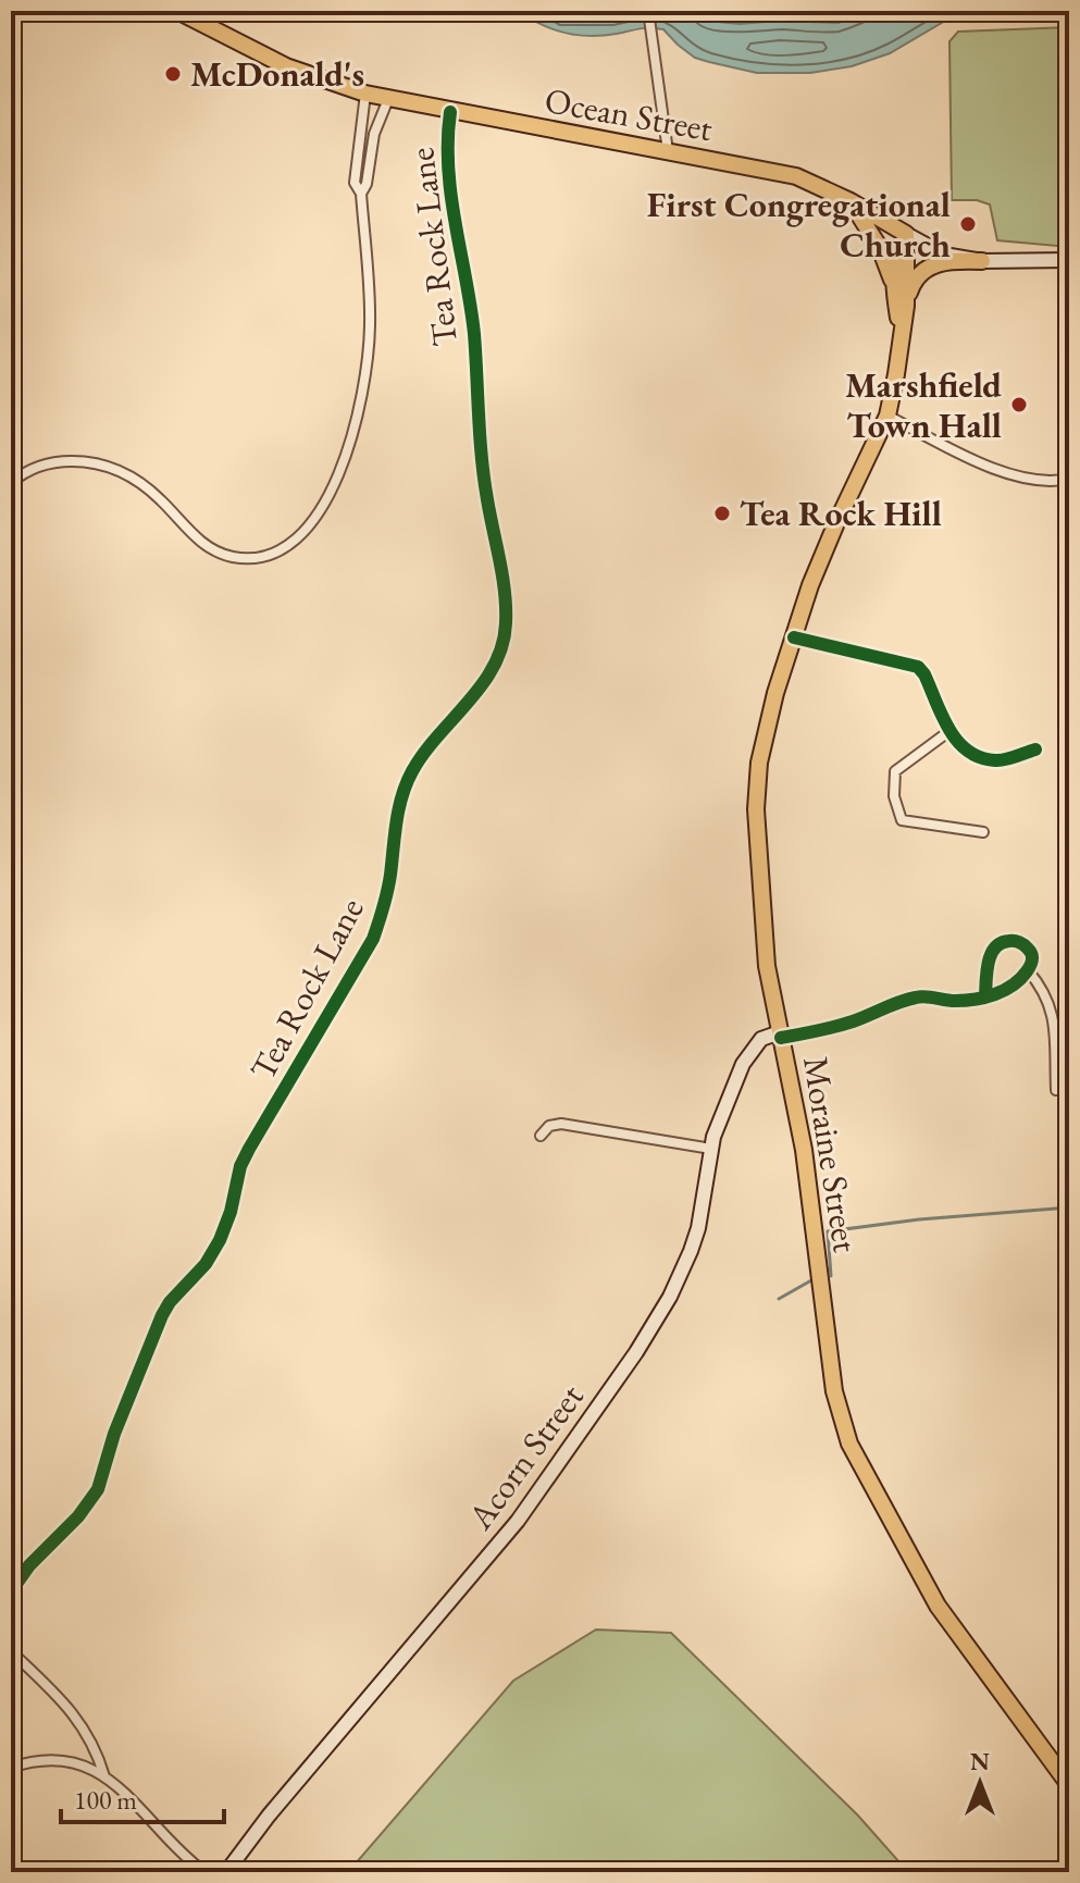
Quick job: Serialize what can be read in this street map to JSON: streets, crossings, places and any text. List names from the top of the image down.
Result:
{
  "streets": {
    "main road": ["Ocean Street", "Moraine Street", "Acorn Street"],
    "street": ["Tea Rock Lane"]
  },
  "crossings": [
    ["Ocean Street", "Tea Rock Lane"],
    ["Ocean Street", "Moraine Street"],
    ["Moraine Street", "Acorn Street"]
  ],
  "places": [
    "McDonald's",
    "First Congregational Church",
    "Marshfield Town Hall",
    "Tea Rock Hill"
  ],
  "scale_bar": "100 m",
  "north": "top"
}
